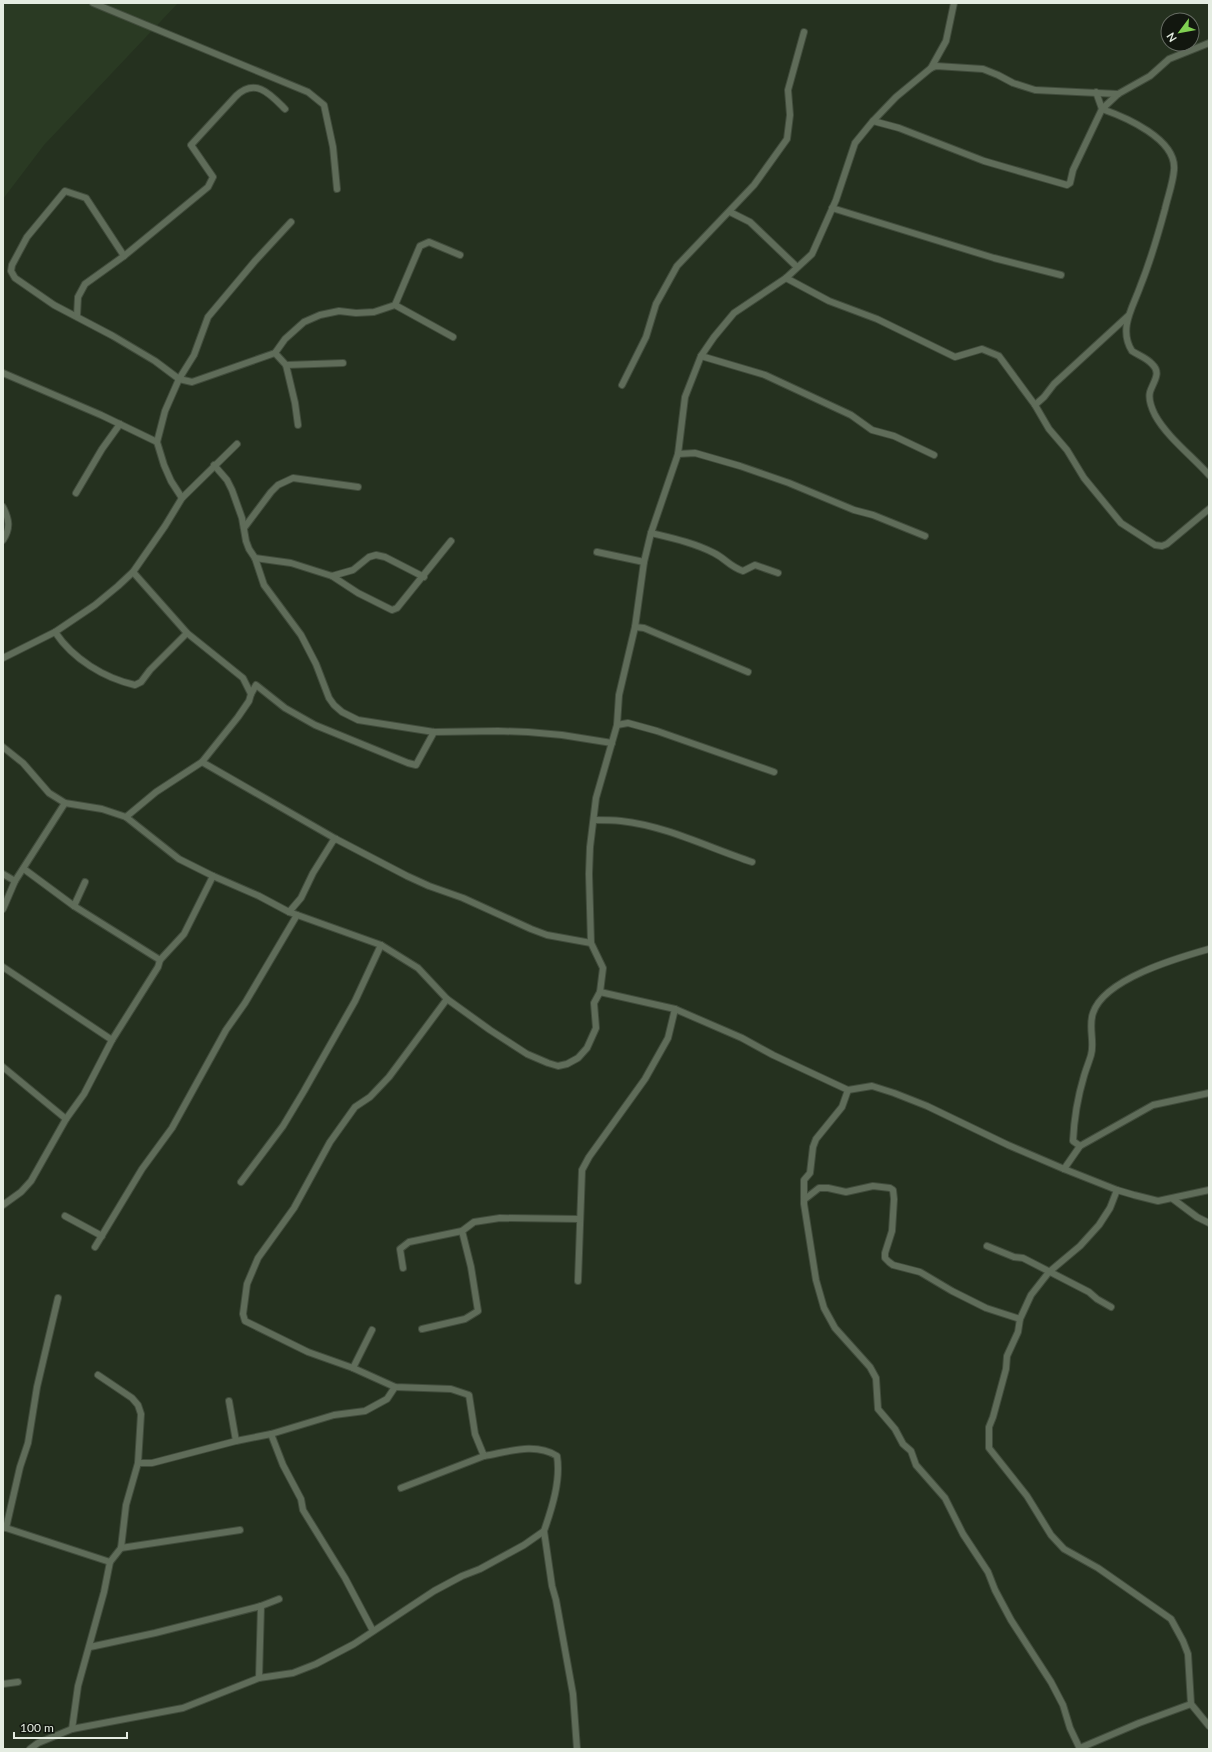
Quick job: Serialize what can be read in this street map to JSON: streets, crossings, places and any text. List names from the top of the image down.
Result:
{
  "scale_bar": "100 m",
  "north": "bottom left"
}
